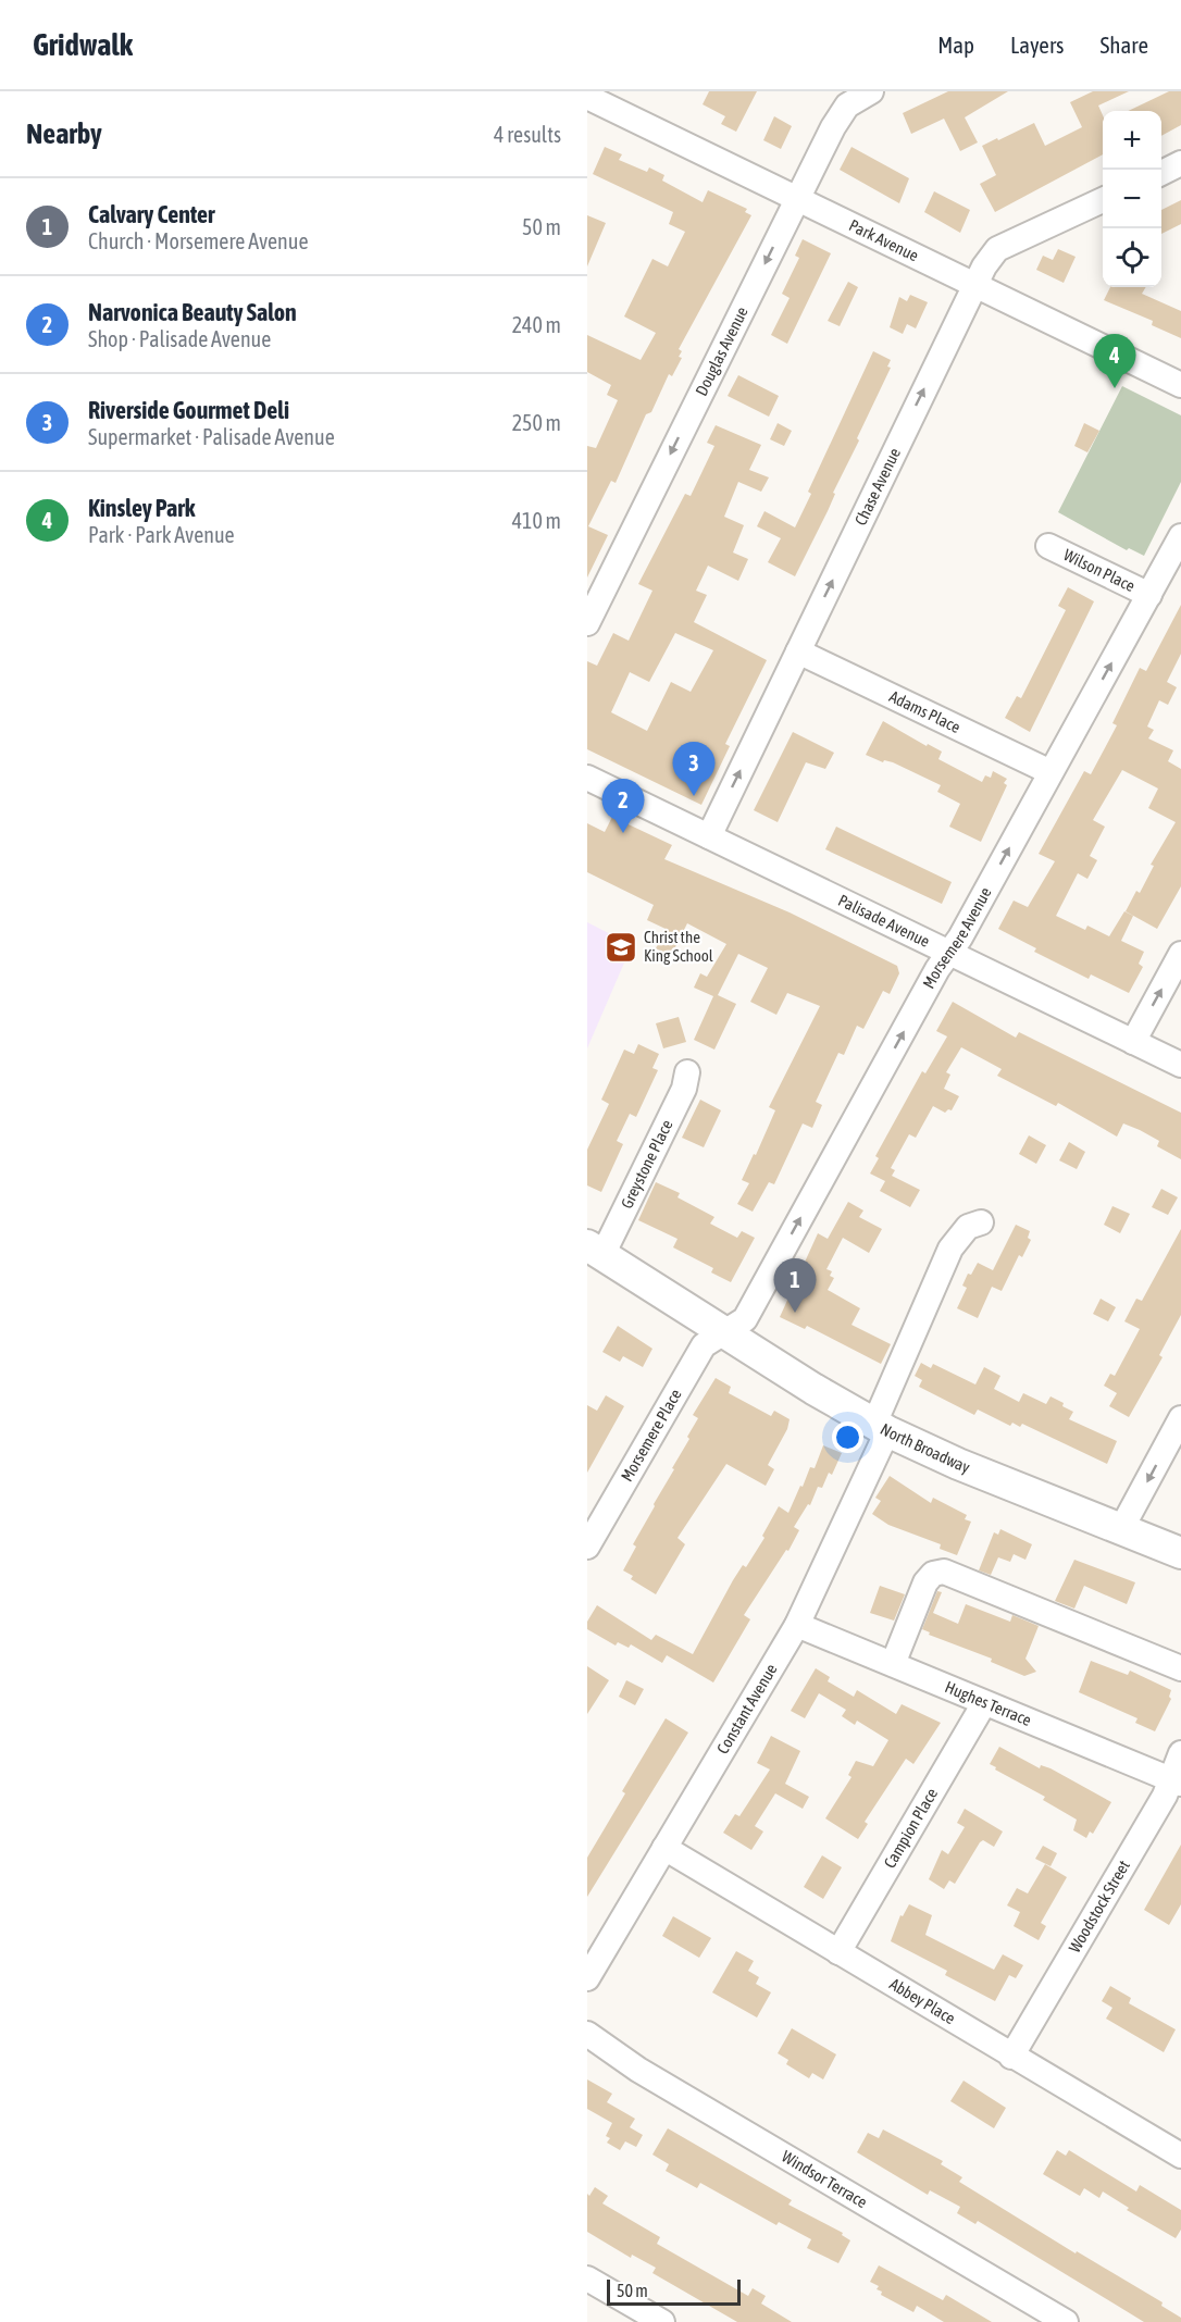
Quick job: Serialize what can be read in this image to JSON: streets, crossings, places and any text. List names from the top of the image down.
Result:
{
  "streets": {
    "main road": ["North Broadway"],
    "street": [
      "Park Avenue",
      "Douglas Avenue",
      "Chase Avenue",
      "Wilson Place",
      "Adams Place",
      "Palisade Avenue",
      "Morsemere Avenue",
      "Greystone Place",
      "Morsemere Place",
      "Hughes Terrace",
      "Constant Avenue",
      "Campion Place",
      "Woodstock Street",
      "Abbey Place",
      "Windsor Terrace"
    ]
  },
  "crossings": [
    ["Park Avenue", "Douglas Avenue"],
    ["Park Avenue", "Chase Avenue"],
    ["Chase Avenue", "Adams Place"],
    ["Chase Avenue", "Palisade Avenue"],
    ["Wilson Place", "Morsemere Avenue"],
    ["Adams Place", "Morsemere Avenue"],
    ["Palisade Avenue", "Morsemere Avenue"],
    ["Morsemere Avenue", "Morsemere Place"],
    ["Morsemere Avenue", "North Broadway"],
    ["Greystone Place", "North Broadway"],
    ["Morsemere Place", "North Broadway"],
    ["North Broadway", "Constant Avenue"],
    ["Hughes Terrace", "Constant Avenue"],
    ["Hughes Terrace", "Campion Place"],
    ["Hughes Terrace", "Woodstock Street"],
    ["Constant Avenue", "Abbey Place"],
    ["Campion Place", "Abbey Place"],
    ["Woodstock Street", "Abbey Place"]
  ],
  "one_way": ["Douglas Avenue", "Chase Avenue", "Morsemere Avenue"],
  "places": {
    "school or university": ["Christ the King School"]
  },
  "scale_bar": "50 m",
  "page": {
    "header": "Gridwalk",
    "nav": ["Map", "Layers", "Share"],
    "heading": ["Nearby", "4 results"],
    "map_buttons": ["+", "−"],
    "list": [
      {
        "mark": "1",
        "name": "Calvary Center",
        "note": "Church · Morsemere Avenue",
        "value": "50 m"
      },
      {
        "mark": "2",
        "name": "Narvonica Beauty Salon",
        "note": "Shop · Palisade Avenue",
        "value": "240 m"
      },
      {
        "mark": "3",
        "name": "Riverside Gourmet Deli",
        "note": "Supermarket · Palisade Avenue",
        "value": "250 m"
      },
      {
        "mark": "4",
        "name": "Kinsley Park",
        "note": "Park · Park Avenue",
        "value": "410 m"
      }
    ],
    "pins": [
      "4",
      "3",
      "2",
      "1"
    ],
    "scale": "50 m"
  }
}
